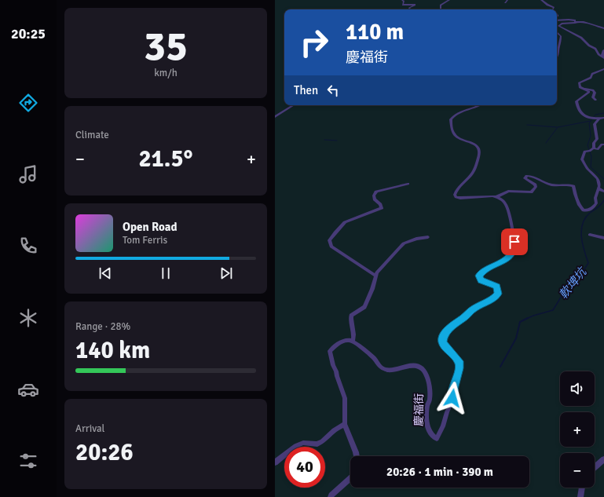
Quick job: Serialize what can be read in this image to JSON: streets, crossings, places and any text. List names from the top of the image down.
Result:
{
  "streets": {
    "street": ["慶福街"]
  },
  "water": ["軟埤坑"],
  "page": {
    "tabs": "20:25",
    "tile": [
      ["35", "km/h"],
      "Climate",
      ["Range · 28%", "140 km"],
      ["Arrival", "20:26"]
    ],
    "turn": ["110 m", "慶福街"],
    "then": "Then",
    "heat": ["−", "21.5°", "+"],
    "song": ["Open Road", "Tom Ferris"],
    "map_buttons": ["+", "−"],
    "limit": "40",
    "trip": "20:26 · 1 min · 390 m"
  }
}
